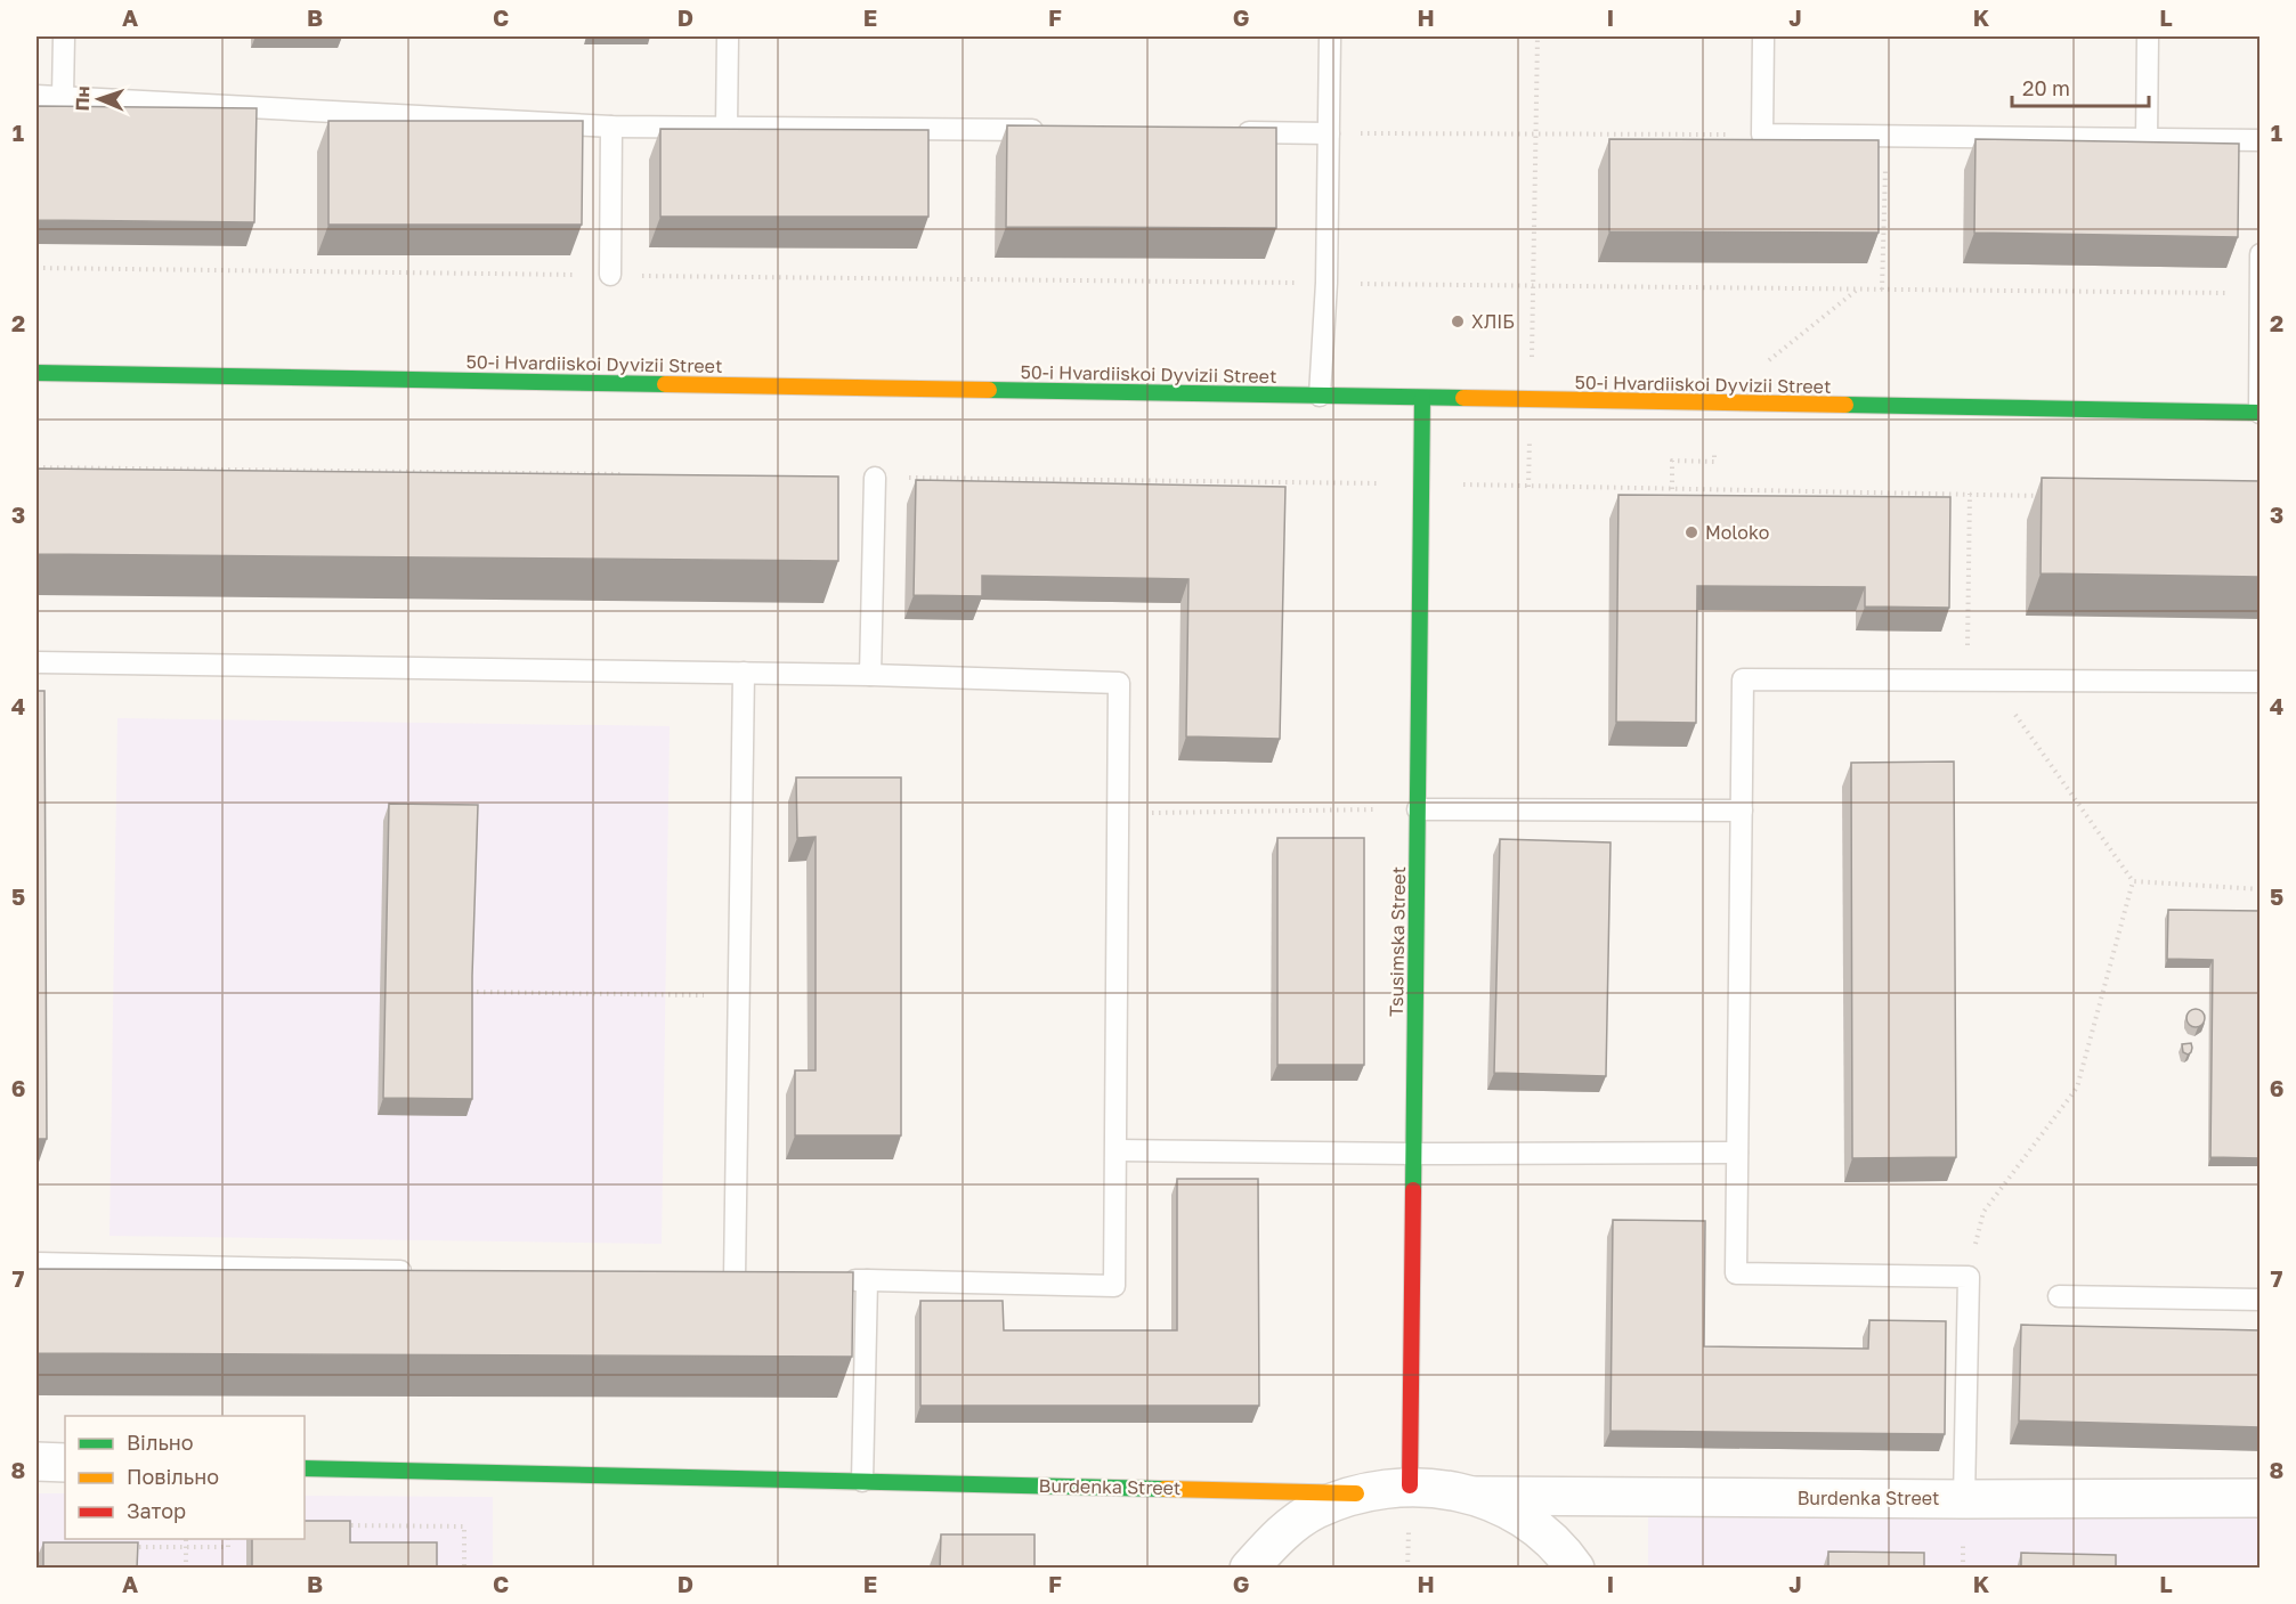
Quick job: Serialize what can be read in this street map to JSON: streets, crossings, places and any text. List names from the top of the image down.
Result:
{
  "streets": {
    "street": ["50-i Hvardiiskoi Dyvizii Street", "Tsusimska Street", "Burdenka Street"]
  },
  "crossings": [
    ["50-i Hvardiiskoi Dyvizii Street", "Tsusimska Street"]
  ],
  "places": ["ХЛІБ", "Moloko"],
  "legend": ["Вільно", "Повільно", "Затор"],
  "scale_bar": "20 m",
  "north": "left",
  "grid": {
    "columns": [
      "A",
      "B",
      "C",
      "D",
      "E",
      "F",
      "G",
      "H",
      "I",
      "J",
      "K",
      "L"
    ],
    "rows": [
      "1",
      "2",
      "3",
      "4",
      "5",
      "6",
      "7",
      "8"
    ]
  }
}
